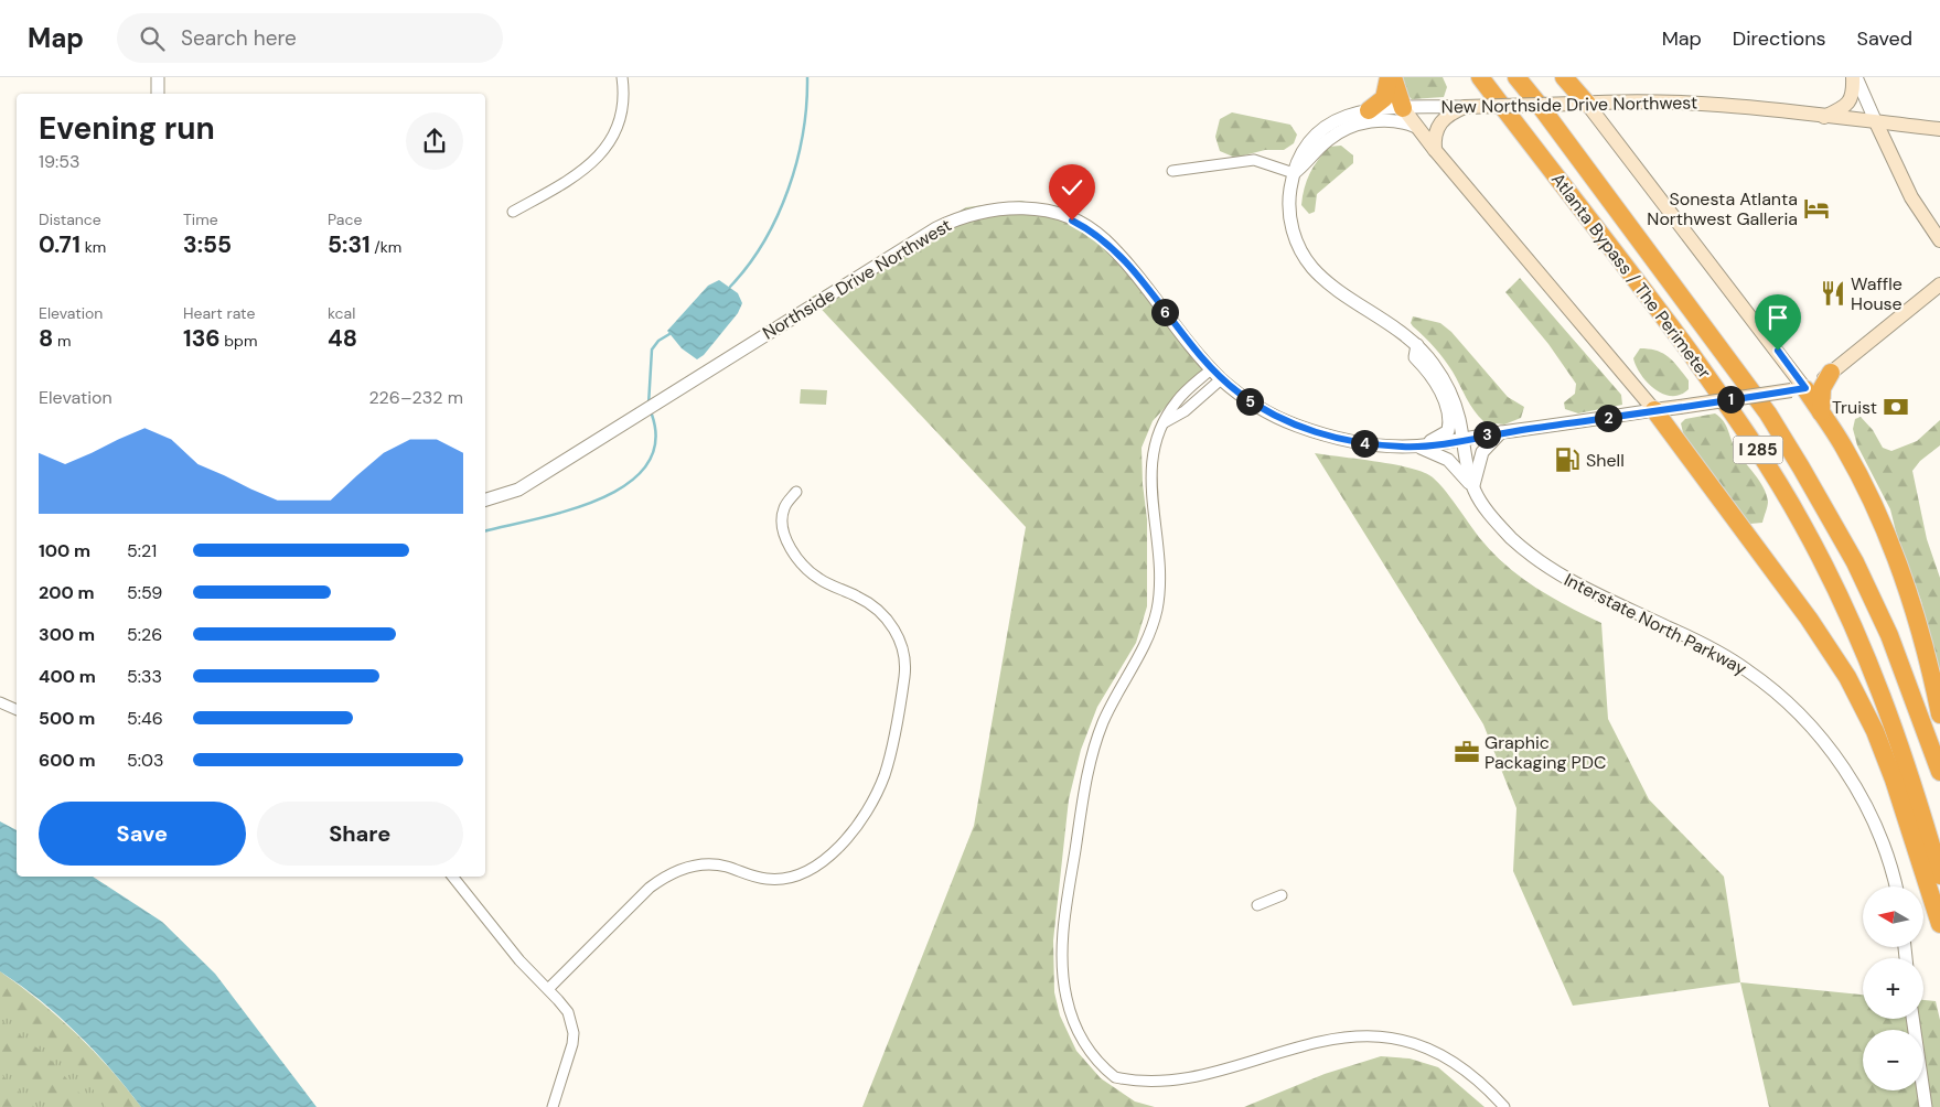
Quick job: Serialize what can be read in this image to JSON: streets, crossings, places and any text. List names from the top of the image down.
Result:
{
  "streets": {
    "highway": ["Atlanta Bypass / The Perimeter", "I 285"],
    "main road": ["New Northside Drive Northwest", "Northside Drive Northwest"],
    "street": ["Interstate North Parkway"]
  },
  "crossings": [
    ["New Northside Drive Northwest", "Northside Drive Northwest"],
    ["New Northside Drive Northwest", "Interstate North Parkway"],
    ["Northside Drive Northwest", "Interstate North Parkway"]
  ],
  "places": {
    "hotel": ["Sonesta Atlanta Northwest Galleria"],
    "restaurant": ["Waffle House"],
    "bank": ["Truist"],
    "fuel station": ["Shell"],
    "office": ["Graphic Packaging PDC"]
  },
  "north": "left",
  "page": {
    "header": "Map",
    "search": "Search here",
    "nav": ["Map", "Directions", "Saved"],
    "heading": ["Evening run", "19:53"],
    "stats": [
      ["Distance", "0.71 km"],
      ["Time", "3:55"],
      ["Pace", "5:31 /km"],
      ["Elevation", "8 m"],
      ["Heart rate", "136 bpm"],
      ["kcal", "48"]
    ],
    "pins": [
      "6",
      "1",
      "5",
      "2",
      "3",
      "4"
    ],
    "chart": ["Elevation", "226–232 m"],
    "list": [
      {
        "name": "100 m",
        "note": "5:21"
      },
      {
        "name": "200 m",
        "note": "5:59"
      },
      {
        "name": "300 m",
        "note": "5:26"
      },
      {
        "name": "400 m",
        "note": "5:33"
      },
      {
        "name": "500 m",
        "note": "5:46"
      },
      {
        "name": "600 m",
        "note": "5:03"
      }
    ],
    "buttons": ["Save", "Share"],
    "map_buttons": ["+", "−"]
  }
}
